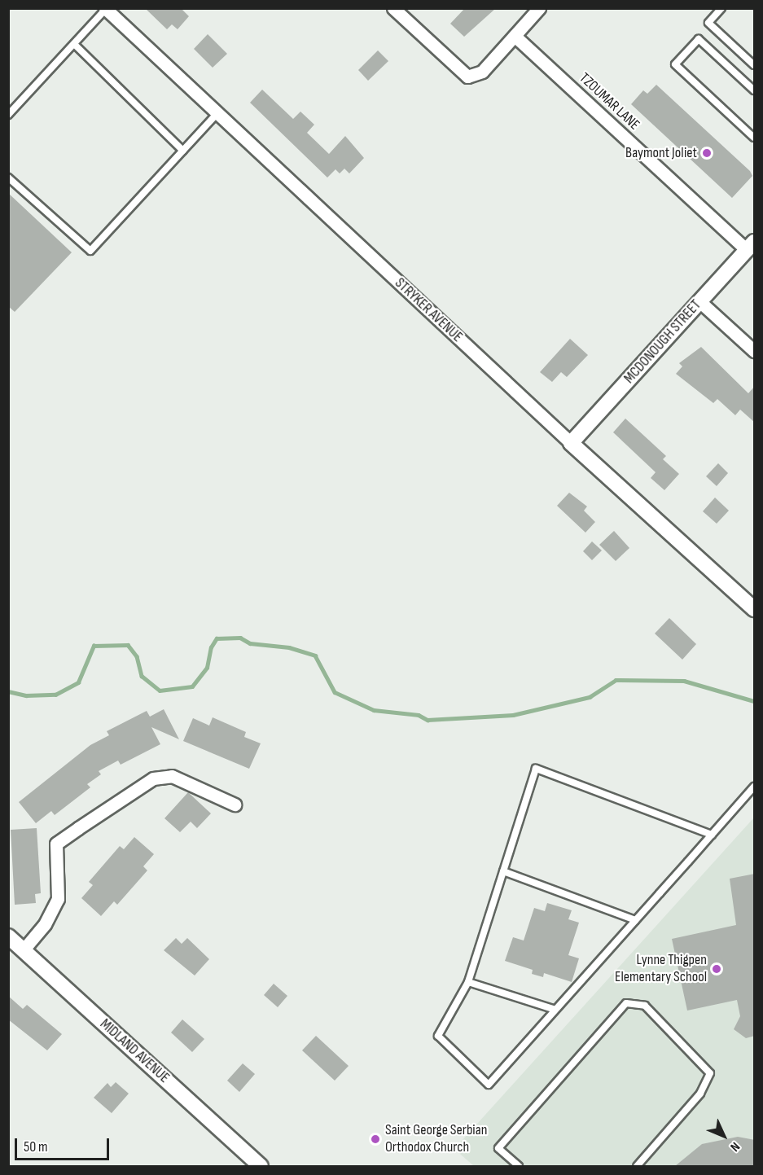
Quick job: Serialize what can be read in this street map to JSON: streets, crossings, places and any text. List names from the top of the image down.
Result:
{
  "streets": {
    "street": [
      "TZOUMAR LANE",
      "STRYKER AVENUE",
      "MCDONOUGH STREET",
      "MIDLAND AVENUE"
    ]
  },
  "crossings": [
    ["TZOUMAR LANE", "MCDONOUGH STREET"],
    ["STRYKER AVENUE", "MCDONOUGH STREET"]
  ],
  "places": ["Baymont Joliet", "Lynne Thigpen Elementary School", "Saint George Serbian Orthodox Church"],
  "scale_bar": "50 m",
  "north": "bottom right"
}
